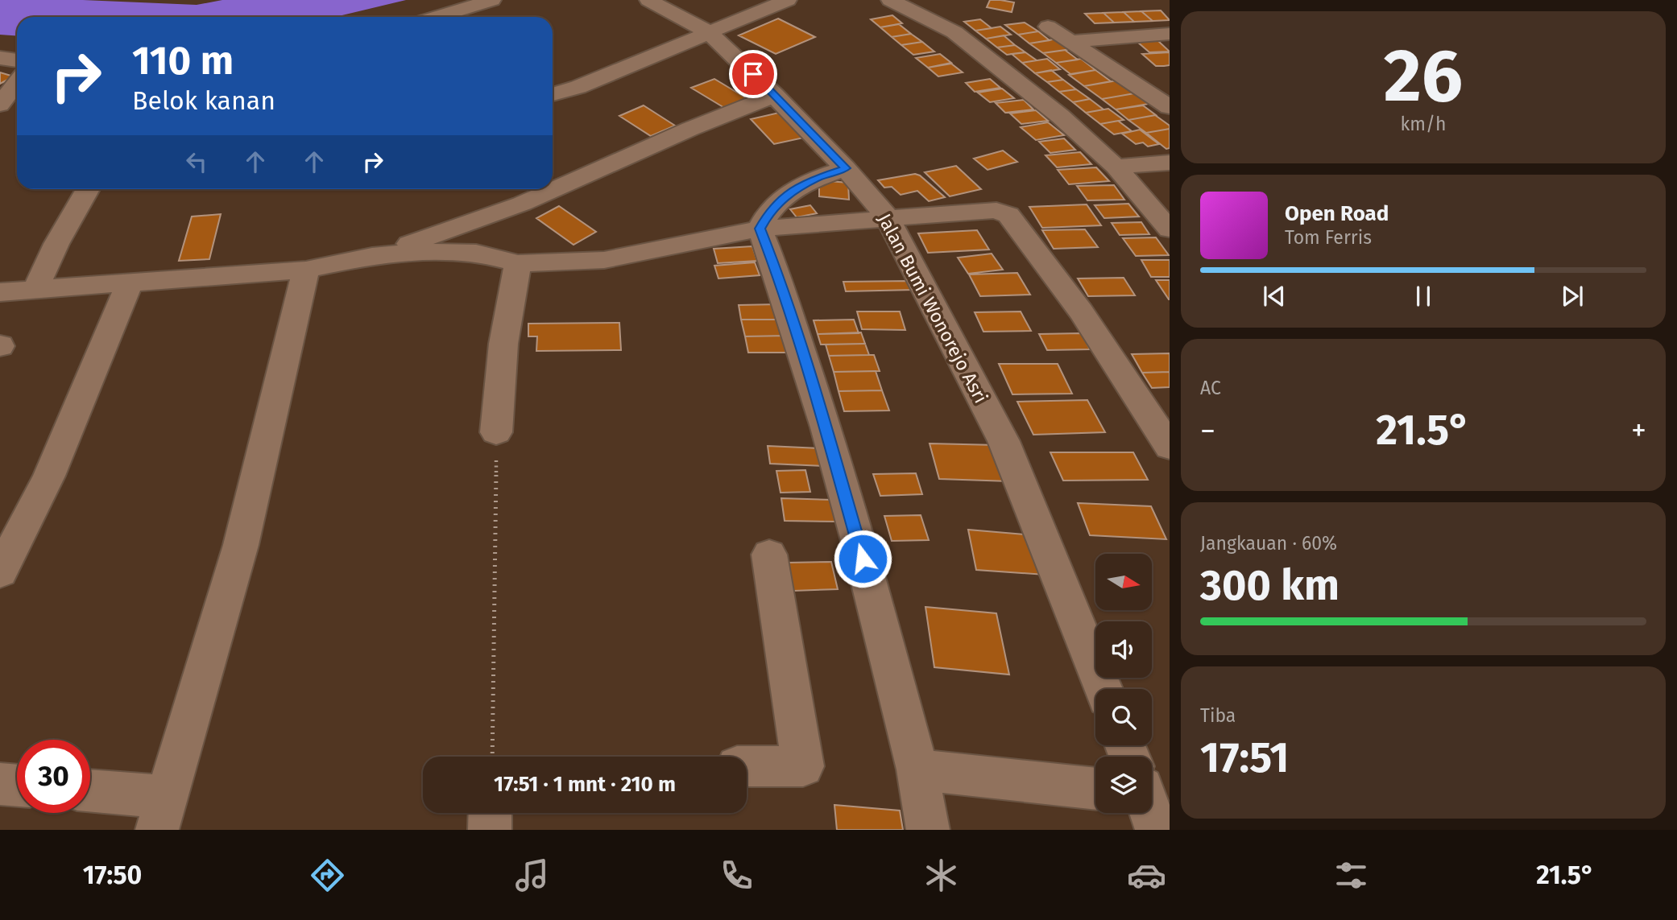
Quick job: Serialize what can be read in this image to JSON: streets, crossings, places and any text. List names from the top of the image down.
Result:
{
  "streets": {
    "street": ["Jalan Bumi Wonorejo Asri"]
  },
  "north": "right",
  "page": {
    "tile": [
      ["26", "km/h"],
      "AC",
      ["Jangkauan · 60%", "300 km"],
      ["Tiba", "17:51"]
    ],
    "turn": ["110 m", "Belok kanan"],
    "song": ["Open Road", "Tom Ferris"],
    "heat": ["−", "21.5°", "+"],
    "limit": "30",
    "trip": "17:51 · 1 mnt · 210 m",
    "tabs": ["17:50", "21.5°"]
  }
}
